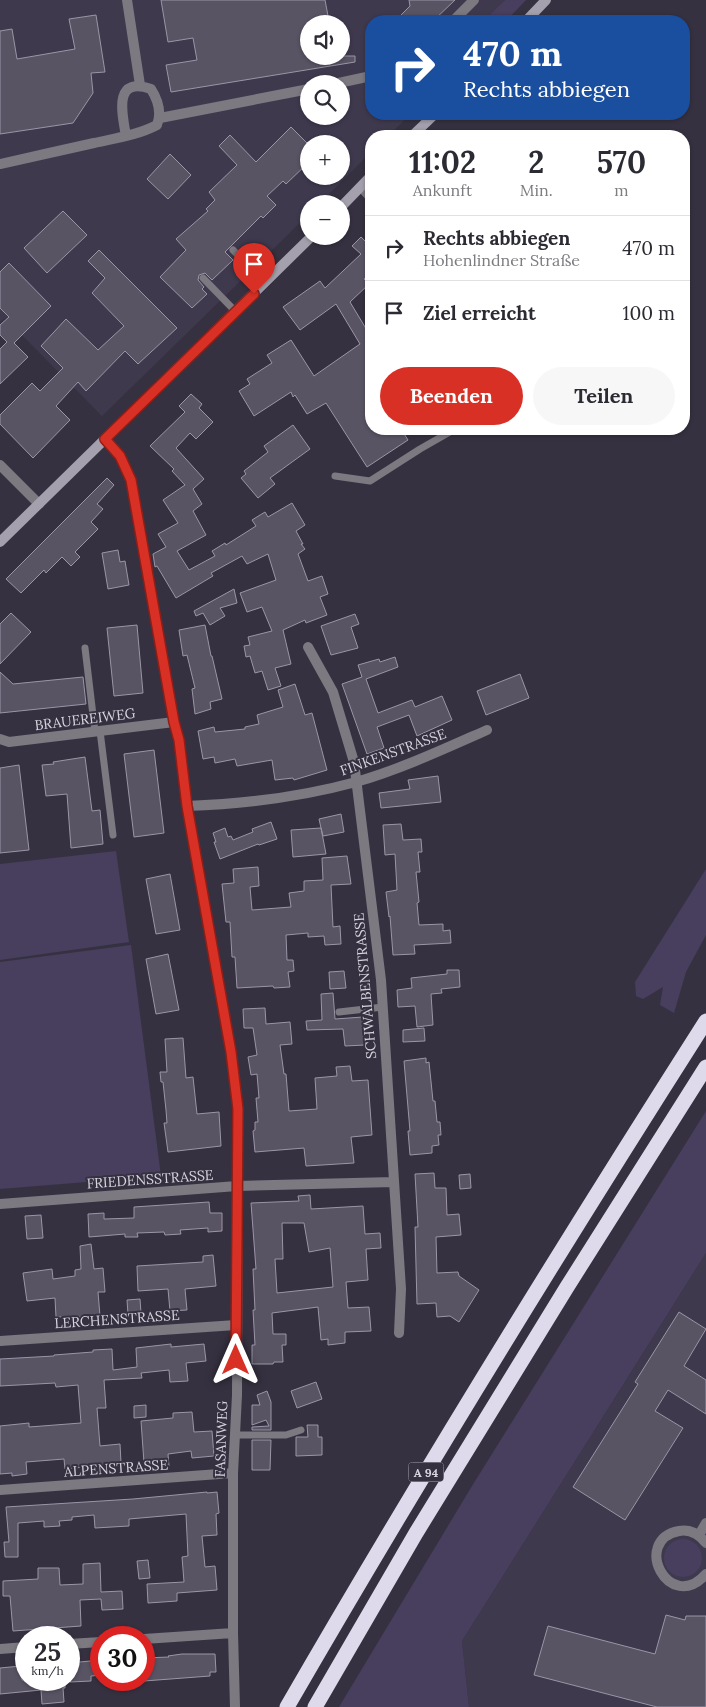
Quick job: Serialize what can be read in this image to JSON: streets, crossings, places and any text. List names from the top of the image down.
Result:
{
  "streets": {
    "highway": ["A 94"],
    "street": [
      "BRAUEREIWEG",
      "FINKENSTRASSE",
      "SCHWALBENSTRASSE",
      "FRIEDENSSTRASSE",
      "LERCHENSTRASSE",
      "FASANWEG",
      "ALPENSTRASSE"
    ]
  },
  "crossings": [
    ["BRAUEREIWEG", "FASANWEG"],
    ["FINKENSTRASSE", "SCHWALBENSTRASSE"],
    ["FINKENSTRASSE", "FASANWEG"],
    ["SCHWALBENSTRASSE", "FRIEDENSSTRASSE"],
    ["FRIEDENSSTRASSE", "FASANWEG"],
    ["LERCHENSTRASSE", "FASANWEG"],
    ["FASANWEG", "ALPENSTRASSE"]
  ],
  "page": {
    "map_buttons": ["+", "−"],
    "turn": ["470 m", "Rechts abbiegen"],
    "eta": [
      "11:02",
      "Ankunft",
      "2",
      "Min.",
      "570",
      "m"
    ],
    "list": [
      {
        "name": "Rechts abbiegen",
        "note": "Hohenlindner Straße",
        "value": "470 m"
      },
      {
        "name": "Ziel erreicht",
        "value": "100 m"
      }
    ],
    "buttons": ["Beenden", "Teilen"],
    "speed": "25 km/h",
    "limit": "30"
  }
}
